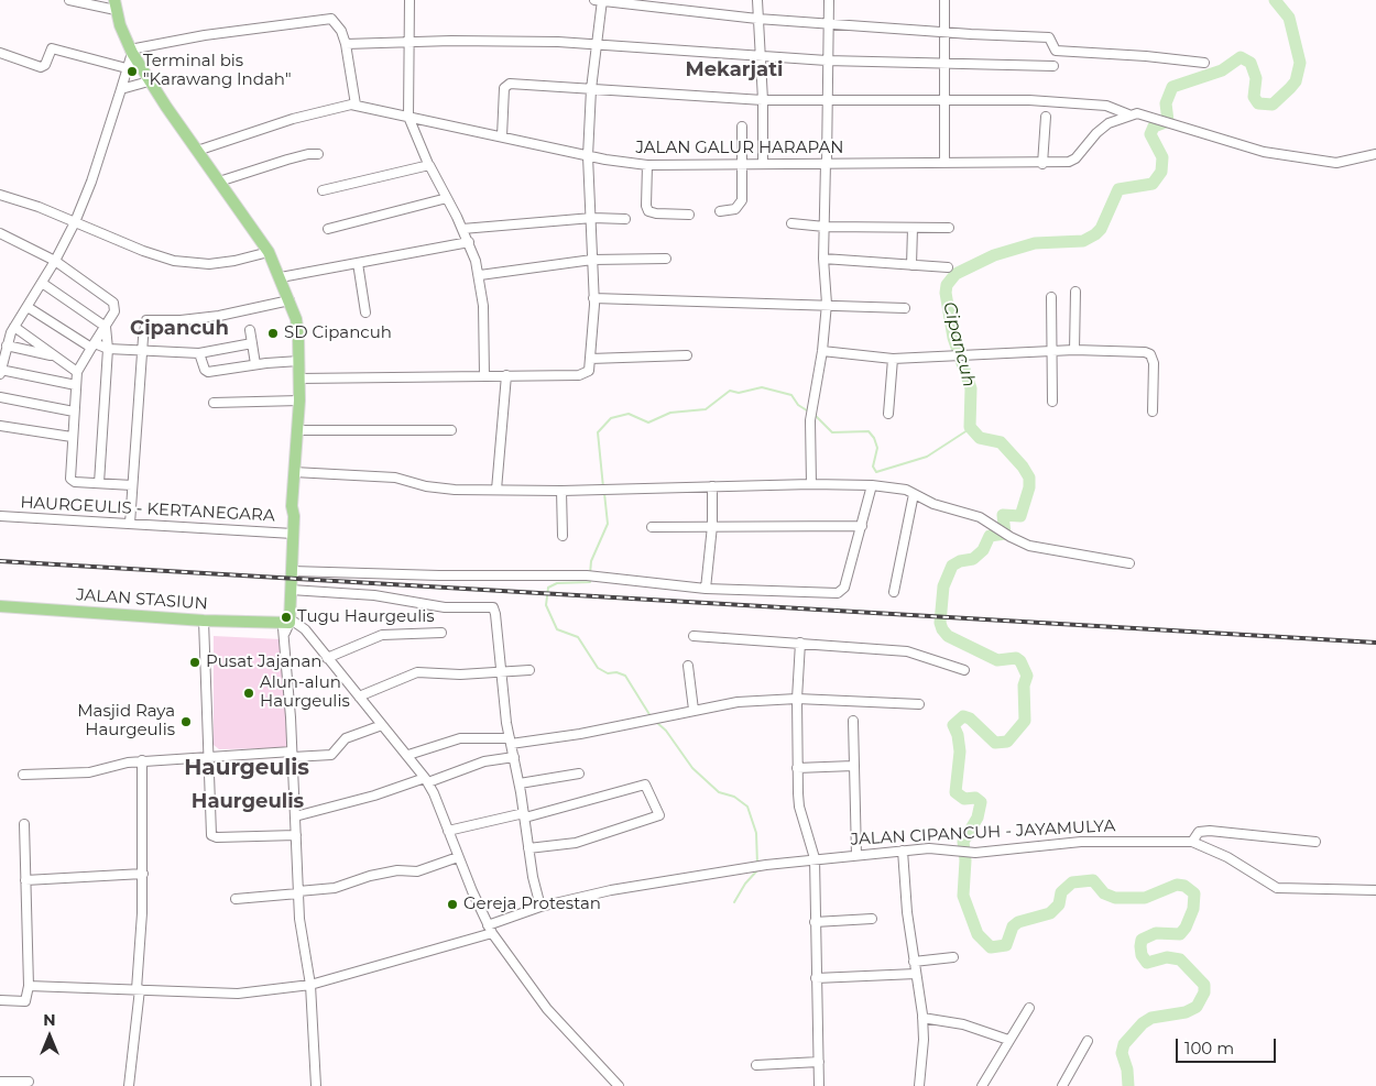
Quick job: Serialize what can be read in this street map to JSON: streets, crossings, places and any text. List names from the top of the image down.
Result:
{
  "streets": {
    "main road": ["JALAN STASIUN"],
    "street": ["JALAN GALUR HARAPAN", "HAURGEULIS - KERTANEGARA", "JALAN CIPANCUH - JAYAMULYA"]
  },
  "districts": [
    "Mekarjati",
    "Cipancuh",
    "Haurgeulis",
    "Haurgeulis"
  ],
  "water": ["Cipancuh"],
  "places": [
    "Terminal bis \"Karawang Indah\"",
    "SD Cipancuh",
    "Tugu Haurgeulis",
    "Pusat Jajanan",
    "Alun-alun Haurgeulis",
    "Masjid Raya Haurgeulis",
    "Gereja Protestan"
  ],
  "scale_bar": "100 m",
  "north": "top"
}
